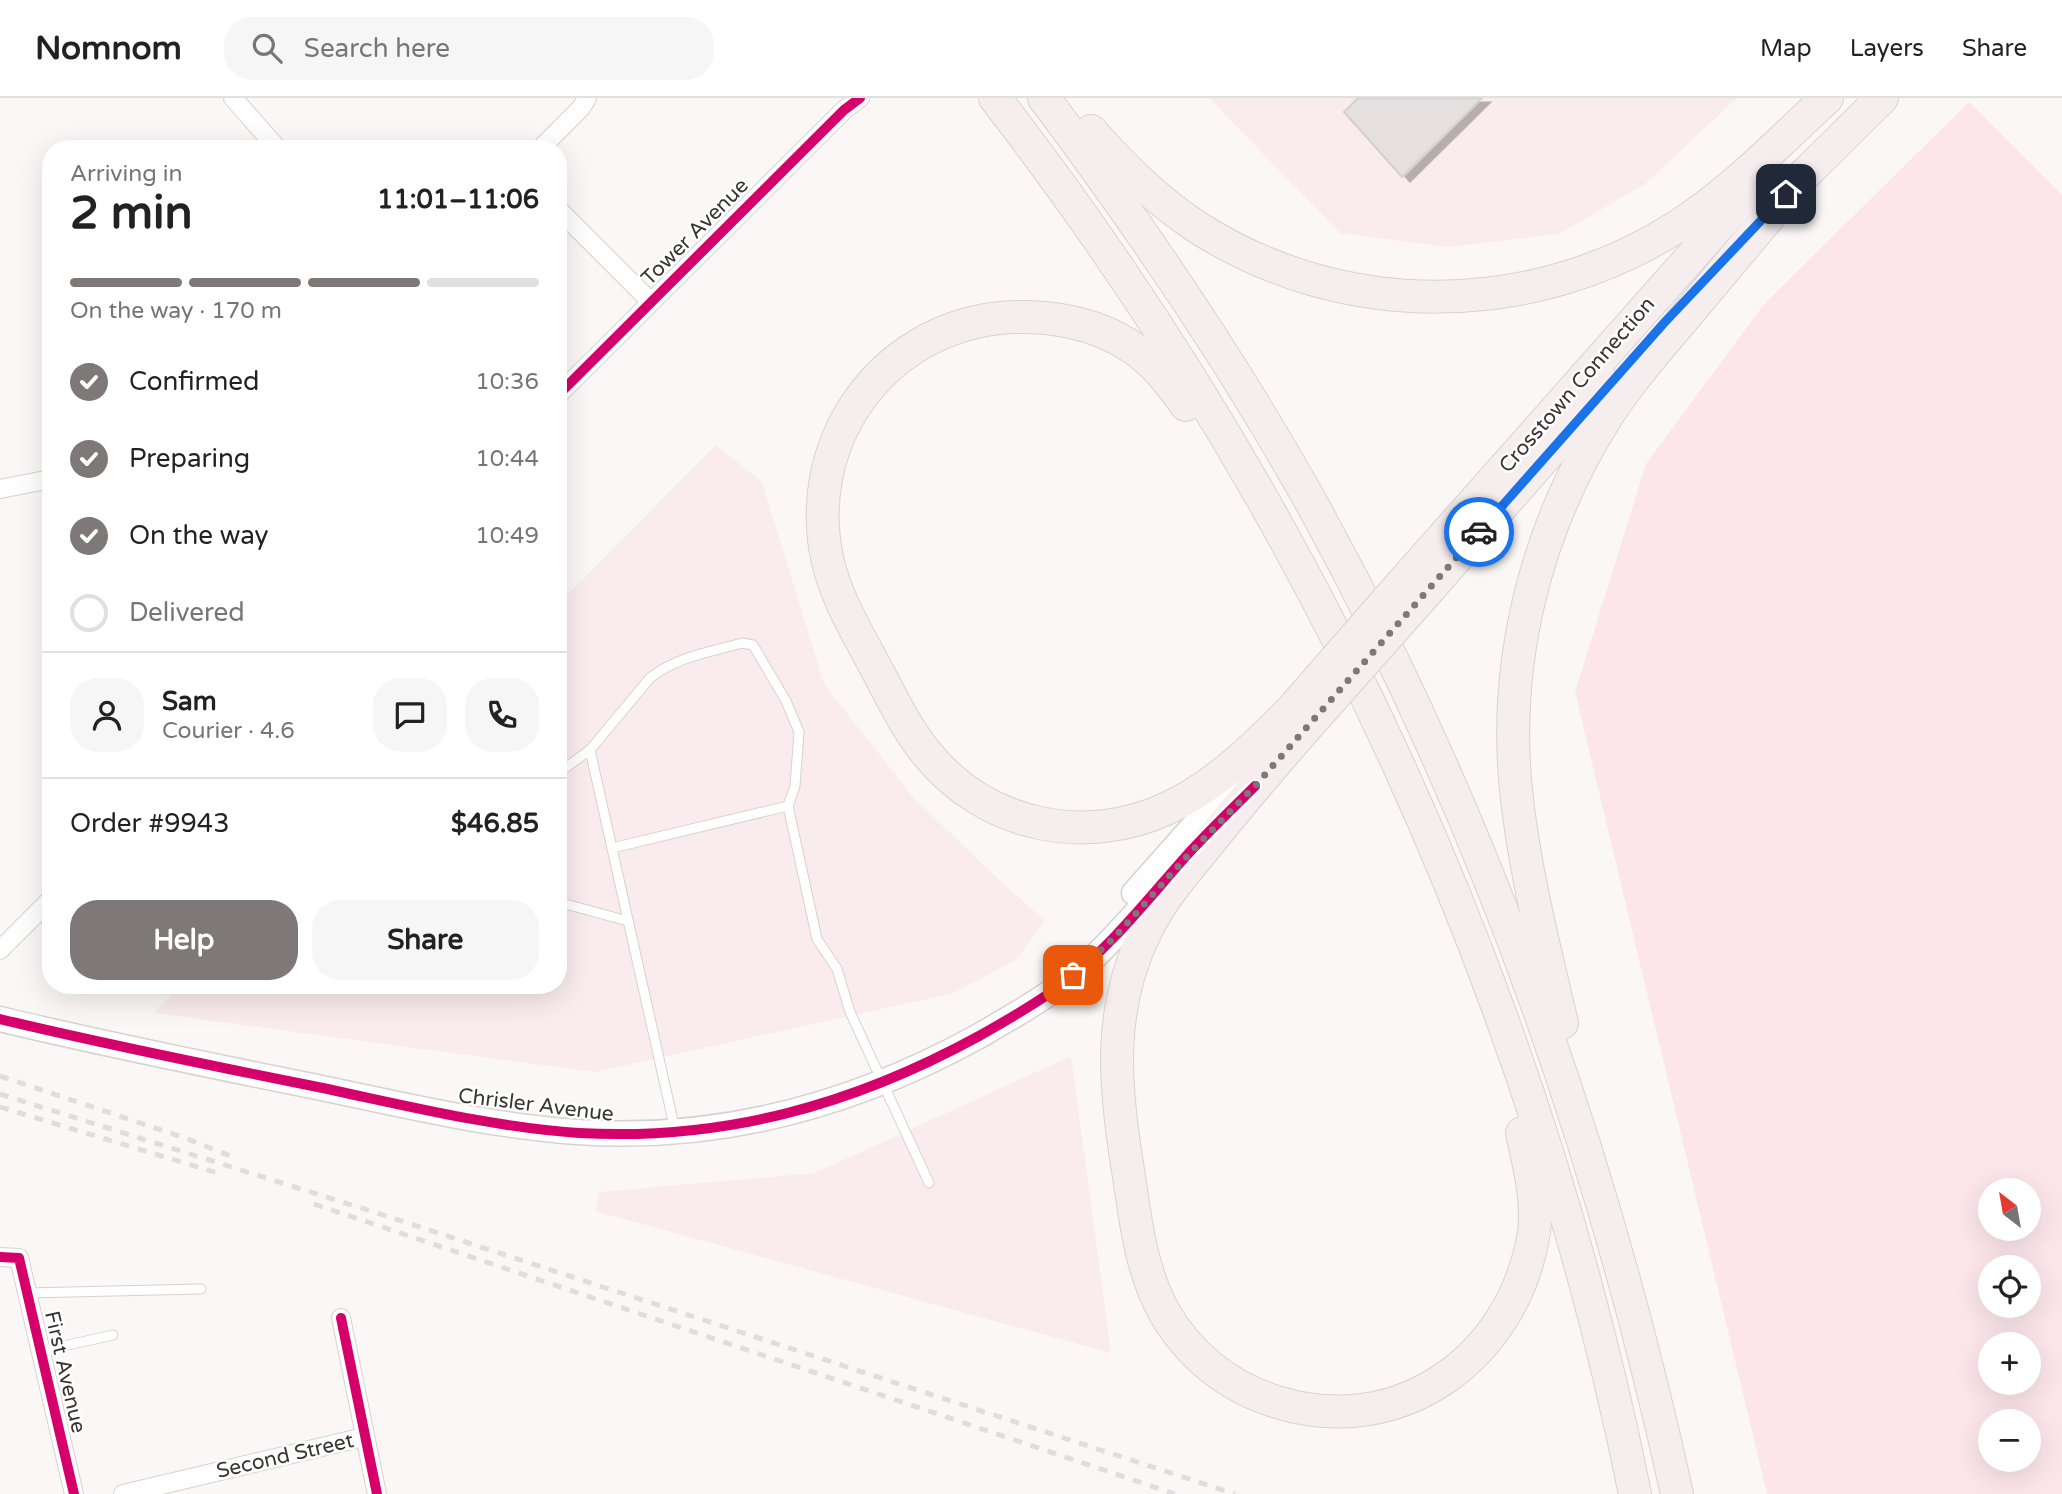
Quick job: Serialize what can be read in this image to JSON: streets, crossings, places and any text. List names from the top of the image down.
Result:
{
  "streets": {
    "highway": ["Crosstown Connection"],
    "street": [
      "Tower Avenue",
      "Chrisler Avenue",
      "First Avenue",
      "Second Street"
    ]
  },
  "crossings": [
    ["Crosstown Connection", "Chrisler Avenue"]
  ],
  "north": "top left",
  "page": {
    "header": "Nomnom",
    "search": "Search here",
    "nav": ["Map", "Layers", "Share"],
    "heading": ["2 min", "Arriving in", "11:01–11:06"],
    "panel": [
      "Sam",
      "Courier · 4.6",
      "Order #9943",
      "$46.85"
    ],
    "bar": "On the way · 170 m",
    "list": [
      ["Confirmed", "10:36"],
      ["Preparing", "10:44"],
      ["On the way", "10:49"],
      "Delivered"
    ],
    "buttons": ["Help", "Share"],
    "map_buttons": ["+", "−"]
  }
}
